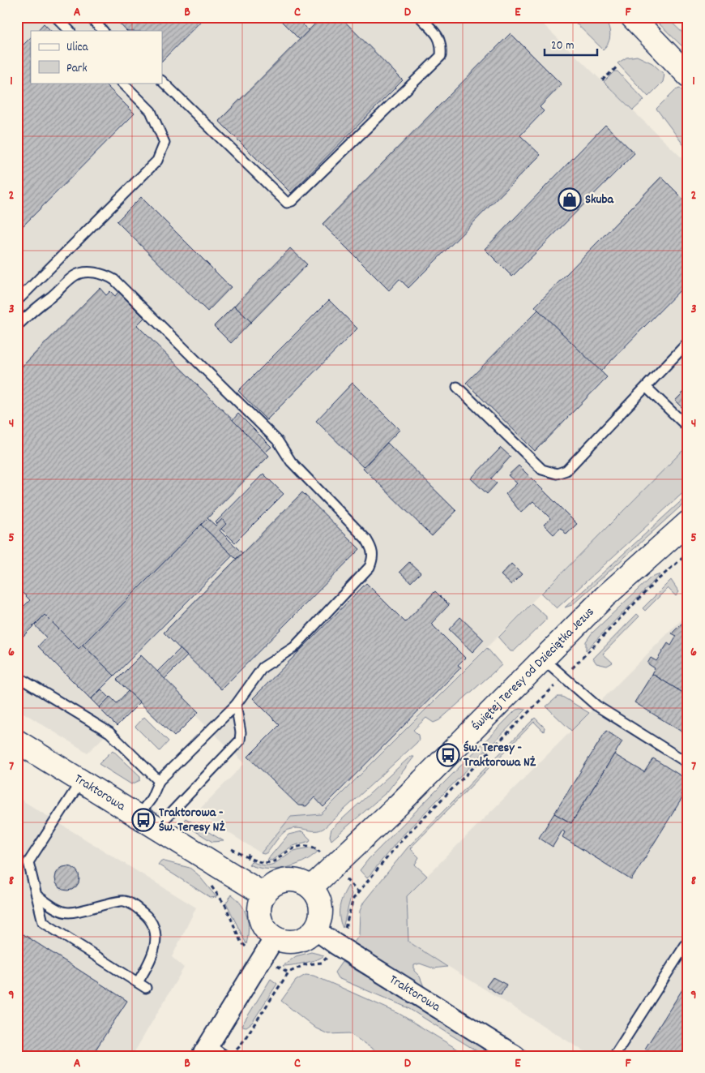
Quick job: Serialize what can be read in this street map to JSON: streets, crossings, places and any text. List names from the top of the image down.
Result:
{
  "streets": {
    "street": ["Świętej Teresy od Dzieciątka Jezus", "Traktorowa"]
  },
  "crossings": [
    ["Świętej Teresy od Dzieciątka Jezus", "Traktorowa"]
  ],
  "places": {
    "shop": ["Skuba"],
    "bus stop": ["Św. Teresy - Traktorowa NŻ", "Traktorowa - Św. Teresy NŻ"]
  },
  "legend": ["Ulica", "Park"],
  "scale_bar": "20 m",
  "grid": {
    "columns": [
      "A",
      "B",
      "C",
      "D",
      "E",
      "F"
    ],
    "rows": [
      "1",
      "2",
      "3",
      "4",
      "5",
      "6",
      "7",
      "8",
      "9"
    ]
  }
}
